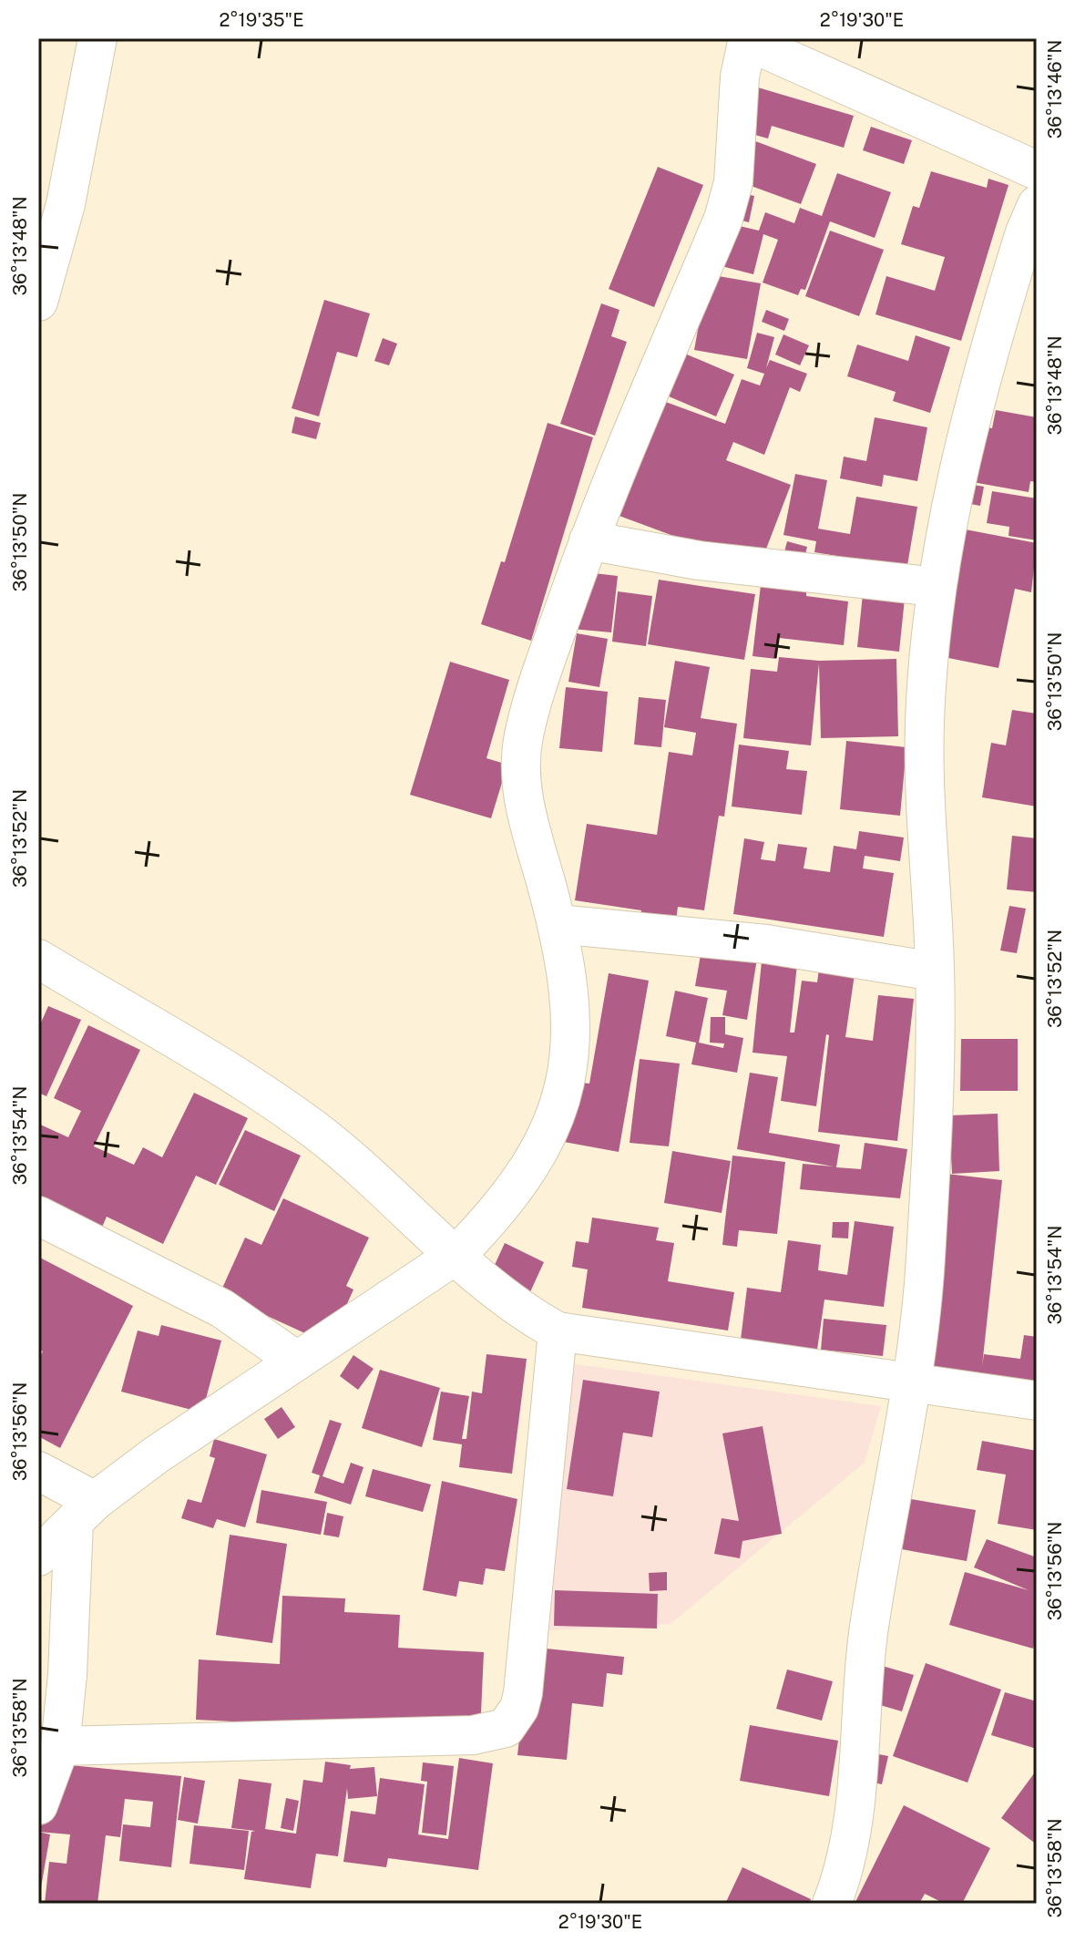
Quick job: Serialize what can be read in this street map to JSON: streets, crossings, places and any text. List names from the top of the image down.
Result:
{
  "coordinates": [
    "2°19'35\"E",
    "2°19'30\"E",
    "36°13'46\"N",
    "36°13'48\"N",
    "36°13'50\"N",
    "36°13'52\"N",
    "36°13'54\"N",
    "36°13'56\"N",
    "36°13'58\"N"
  ]
}
